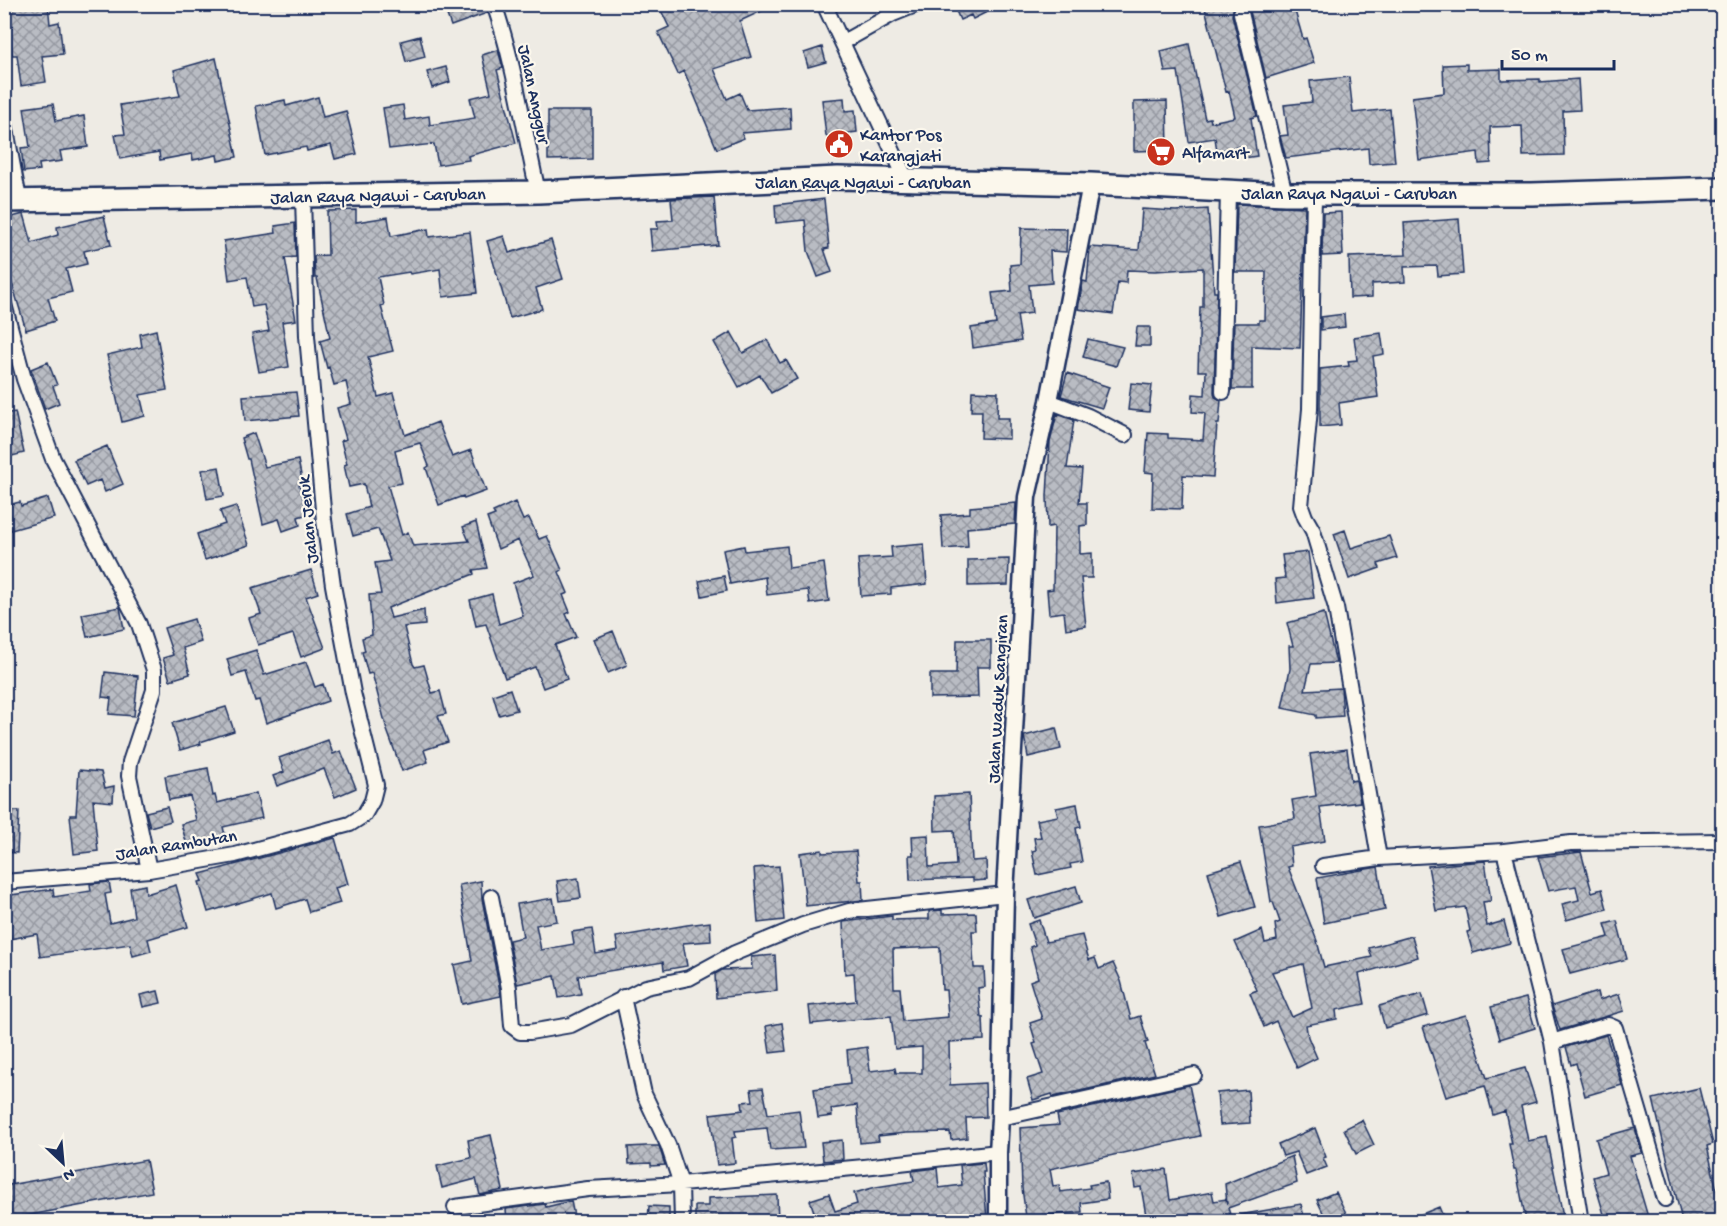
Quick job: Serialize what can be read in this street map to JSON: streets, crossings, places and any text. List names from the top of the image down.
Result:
{
  "streets": {
    "highway": ["Jalan Raya Ngawi - Caruban"],
    "street": [
      "Jalan Anggur",
      "Jalan Jeruk",
      "Jalan Waduk Sangiran",
      "Jalan Rambutan"
    ]
  },
  "crossings": [
    ["Jalan Anggur", "Jalan Raya Ngawi - Caruban"],
    ["Jalan Raya Ngawi - Caruban", "Jalan Jeruk"],
    ["Jalan Raya Ngawi - Caruban", "Jalan Waduk Sangiran"],
    ["Jalan Jeruk", "Jalan Rambutan"]
  ],
  "places": {
    "public building": ["Kantor Pos Karangjati"],
    "supermarket": ["Alfamart"]
  },
  "scale_bar": "50 m",
  "north": "bottom right"
}
